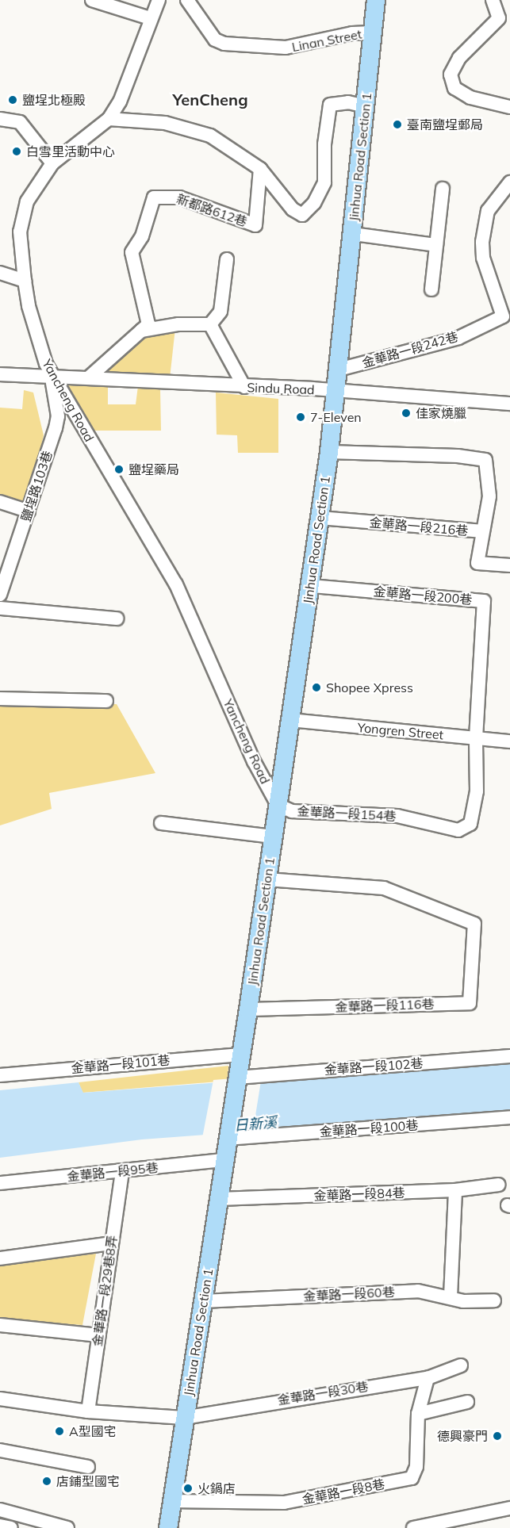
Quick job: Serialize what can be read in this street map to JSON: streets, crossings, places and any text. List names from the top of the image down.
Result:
{
  "streets": {
    "main road": ["Jinhua Road Section 1"],
    "street": [
      "Linan Street",
      "新都路612巷",
      "金華路一段242巷",
      "Sindu Road",
      "Yancheng Road",
      "鹽埕路103巷",
      "金華路一段216巷",
      "金華路一段200巷",
      "Yongren Street",
      "金華路一段154巷",
      "金華路一段116巷",
      "金華路一段101巷",
      "金華路一段102巷",
      "金華路一段100巷",
      "金華路一段95巷",
      "金華路一段84巷",
      "金華路一段29巷8弄",
      "金華路一段60巷",
      "金華路一段30巷",
      "金華路一段8巷"
    ]
  },
  "crossings": [
    ["Linan Street", "Jinhua Road Section 1"],
    ["Jinhua Road Section 1", "金華路一段242巷"],
    ["Jinhua Road Section 1", "Sindu Road"],
    ["Jinhua Road Section 1", "Yancheng Road"],
    ["Jinhua Road Section 1", "金華路一段216巷"],
    ["Jinhua Road Section 1", "金華路一段200巷"],
    ["Jinhua Road Section 1", "Yongren Street"],
    ["Jinhua Road Section 1", "金華路一段154巷"],
    ["Jinhua Road Section 1", "金華路一段116巷"],
    ["Jinhua Road Section 1", "金華路一段101巷"],
    ["Jinhua Road Section 1", "金華路一段102巷"],
    ["Jinhua Road Section 1", "金華路一段100巷"],
    ["Jinhua Road Section 1", "金華路一段95巷"],
    ["Jinhua Road Section 1", "金華路一段84巷"],
    ["Jinhua Road Section 1", "金華路一段60巷"],
    ["Jinhua Road Section 1", "金華路一段30巷"],
    ["Jinhua Road Section 1", "金華路一段8巷"],
    ["Sindu Road", "Yancheng Road"],
    ["Sindu Road", "鹽埕路103巷"],
    ["Yancheng Road", "鹽埕路103巷"],
    ["Yancheng Road", "金華路一段154巷"],
    ["金華路一段200巷", "Yongren Street"],
    ["金華路一段200巷", "金華路一段154巷"],
    ["Yongren Street", "金華路一段154巷"],
    ["金華路一段95巷", "金華路一段29巷8弄"],
    ["金華路一段29巷8弄", "金華路一段30巷"],
    ["金華路一段30巷", "金華路一段8巷"]
  ],
  "districts": ["YenCheng"],
  "water": ["日新溪"],
  "places": [
    "鹽埕北極殿",
    "臺南鹽埕郵局",
    "白雪里活動中心",
    "佳家燒臘",
    "7-Eleven",
    "鹽埕藥局",
    "Shopee Xpress",
    "A型國宅",
    "德興豪門",
    "店鋪型國宅",
    "火鍋店"
  ]
}
